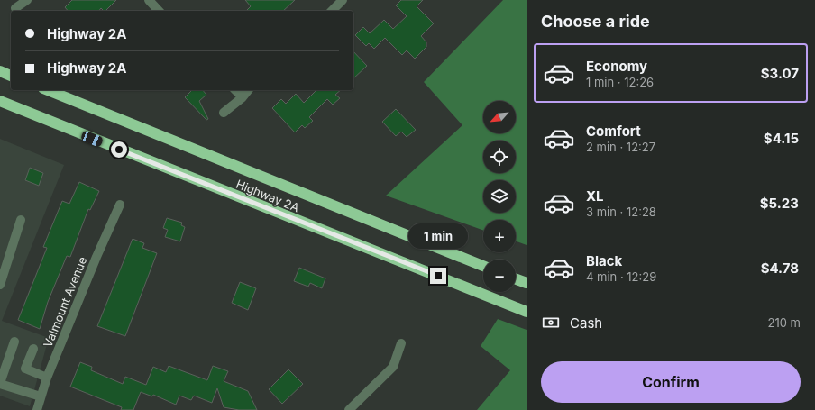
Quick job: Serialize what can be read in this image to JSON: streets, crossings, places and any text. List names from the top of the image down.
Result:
{
  "streets": {
    "highway": ["Highway 2A"],
    "street": ["Valmount Avenue"]
  },
  "north": "bottom left",
  "page": {
    "heading": "Choose a ride",
    "banner": ["Highway 2A", "Highway 2A"],
    "list": [
      {
        "name": "Economy",
        "note": "1 min · 12:26",
        "value": "$3.07"
      },
      {
        "name": "Comfort",
        "note": "2 min · 12:27",
        "value": "$4.15"
      },
      {
        "name": "XL",
        "note": "3 min · 12:28",
        "value": "$5.23"
      },
      {
        "name": "Black",
        "note": "4 min · 12:29",
        "value": "$4.78"
      }
    ],
    "map_buttons": ["+", "−"],
    "bubble": "1 min",
    "pay": ["Cash", "210 m"],
    "buttons": "Confirm"
  }
}
